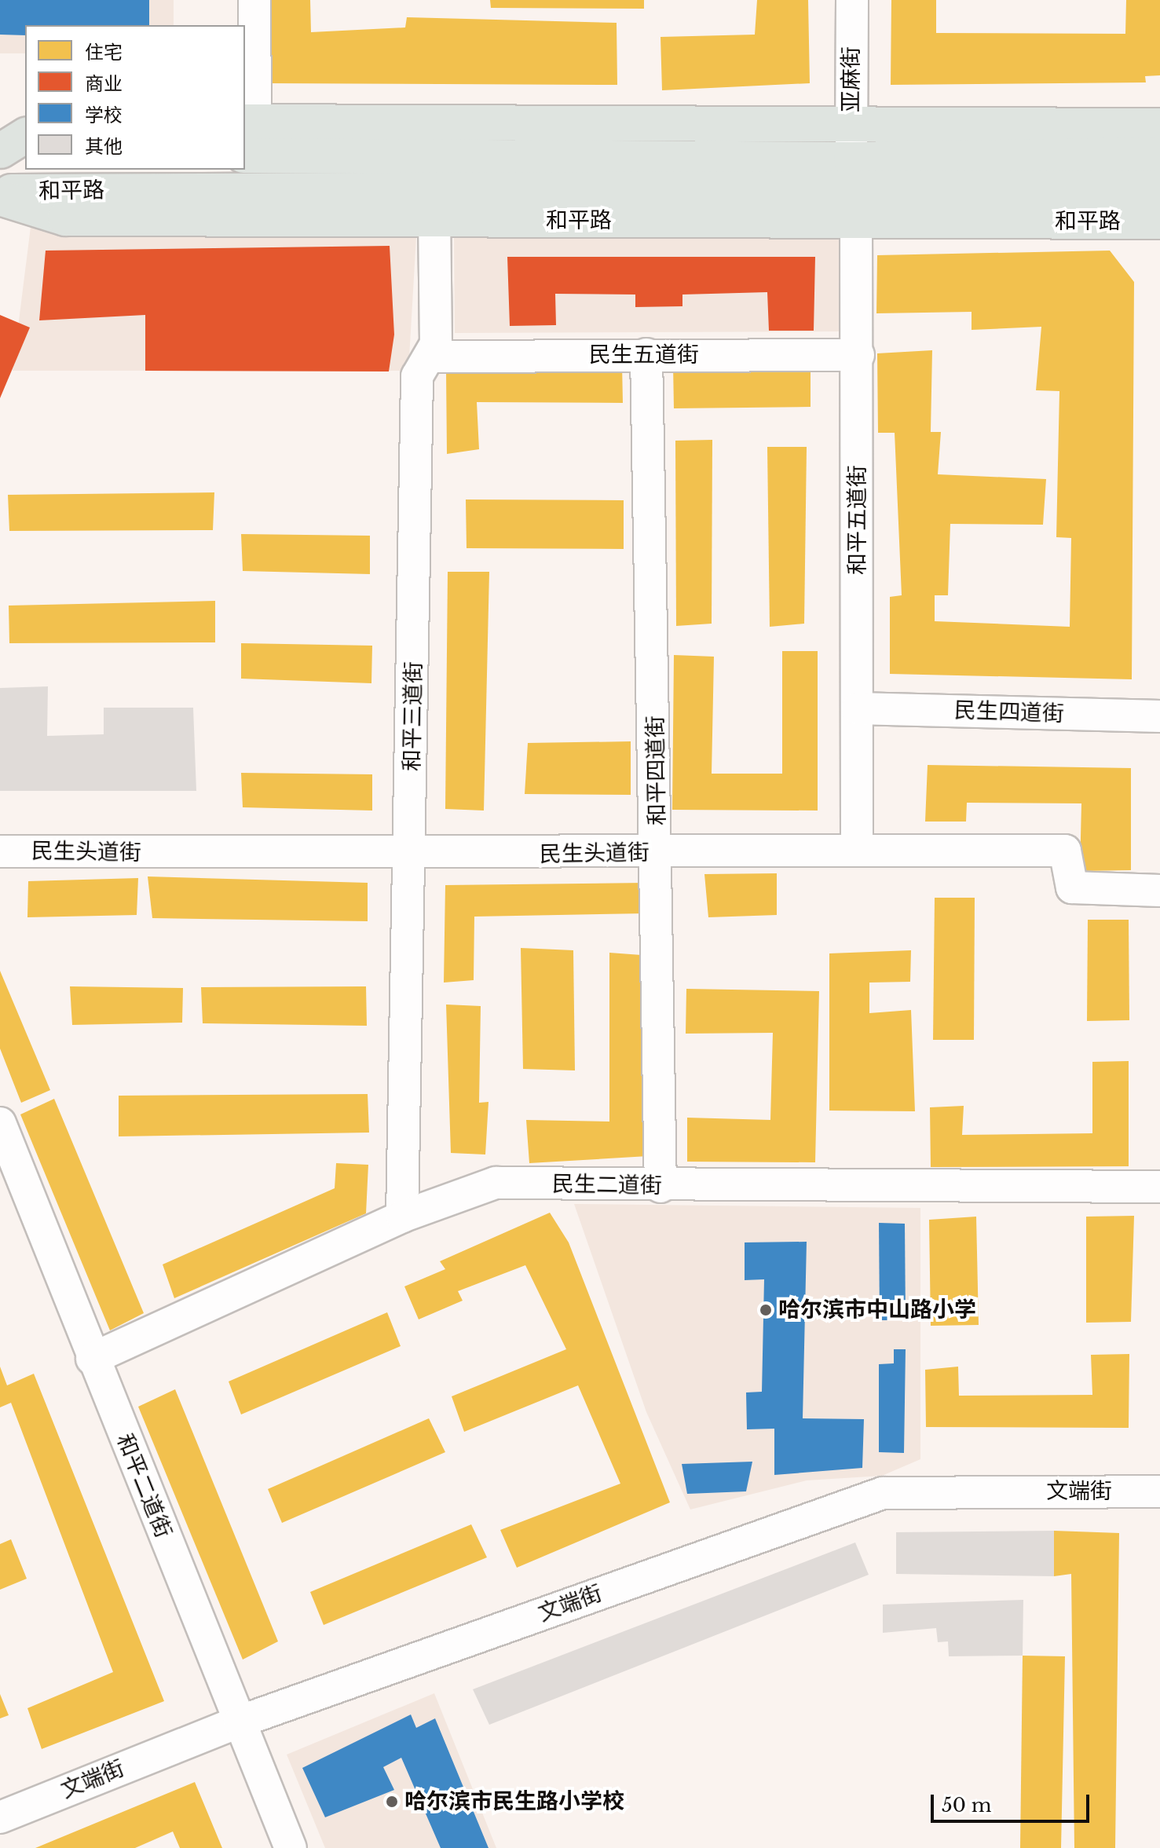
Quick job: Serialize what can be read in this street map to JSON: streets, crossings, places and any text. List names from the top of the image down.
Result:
{
  "streets": {
    "main road": ["和平路"],
    "street": [
      "亚麻街",
      "民生五道街",
      "和平五道街",
      "民生四道街",
      "和平三道街",
      "和平四道街",
      "民生头道街",
      "民生二道街",
      "和平二道街",
      "文端街"
    ]
  },
  "crossings": [
    ["亚麻街", "和平路"],
    ["亚麻街", "和平五道街"],
    ["和平路", "和平五道街"],
    ["和平路", "和平三道街"],
    ["民生五道街", "和平五道街"],
    ["民生五道街", "和平三道街"],
    ["民生五道街", "和平四道街"],
    ["和平五道街", "民生四道街"],
    ["和平五道街", "民生头道街"],
    ["和平三道街", "民生头道街"],
    ["和平三道街", "民生二道街"],
    ["和平四道街", "民生头道街"],
    ["和平四道街", "民生二道街"],
    ["民生二道街", "和平二道街"],
    ["和平二道街", "文端街"]
  ],
  "places": ["哈尔滨市中山路小学", "哈尔滨市民生路小学校"],
  "legend": [
    "住宅",
    "商业",
    "学校",
    "其他"
  ],
  "scale_bar": "50 m"
}
